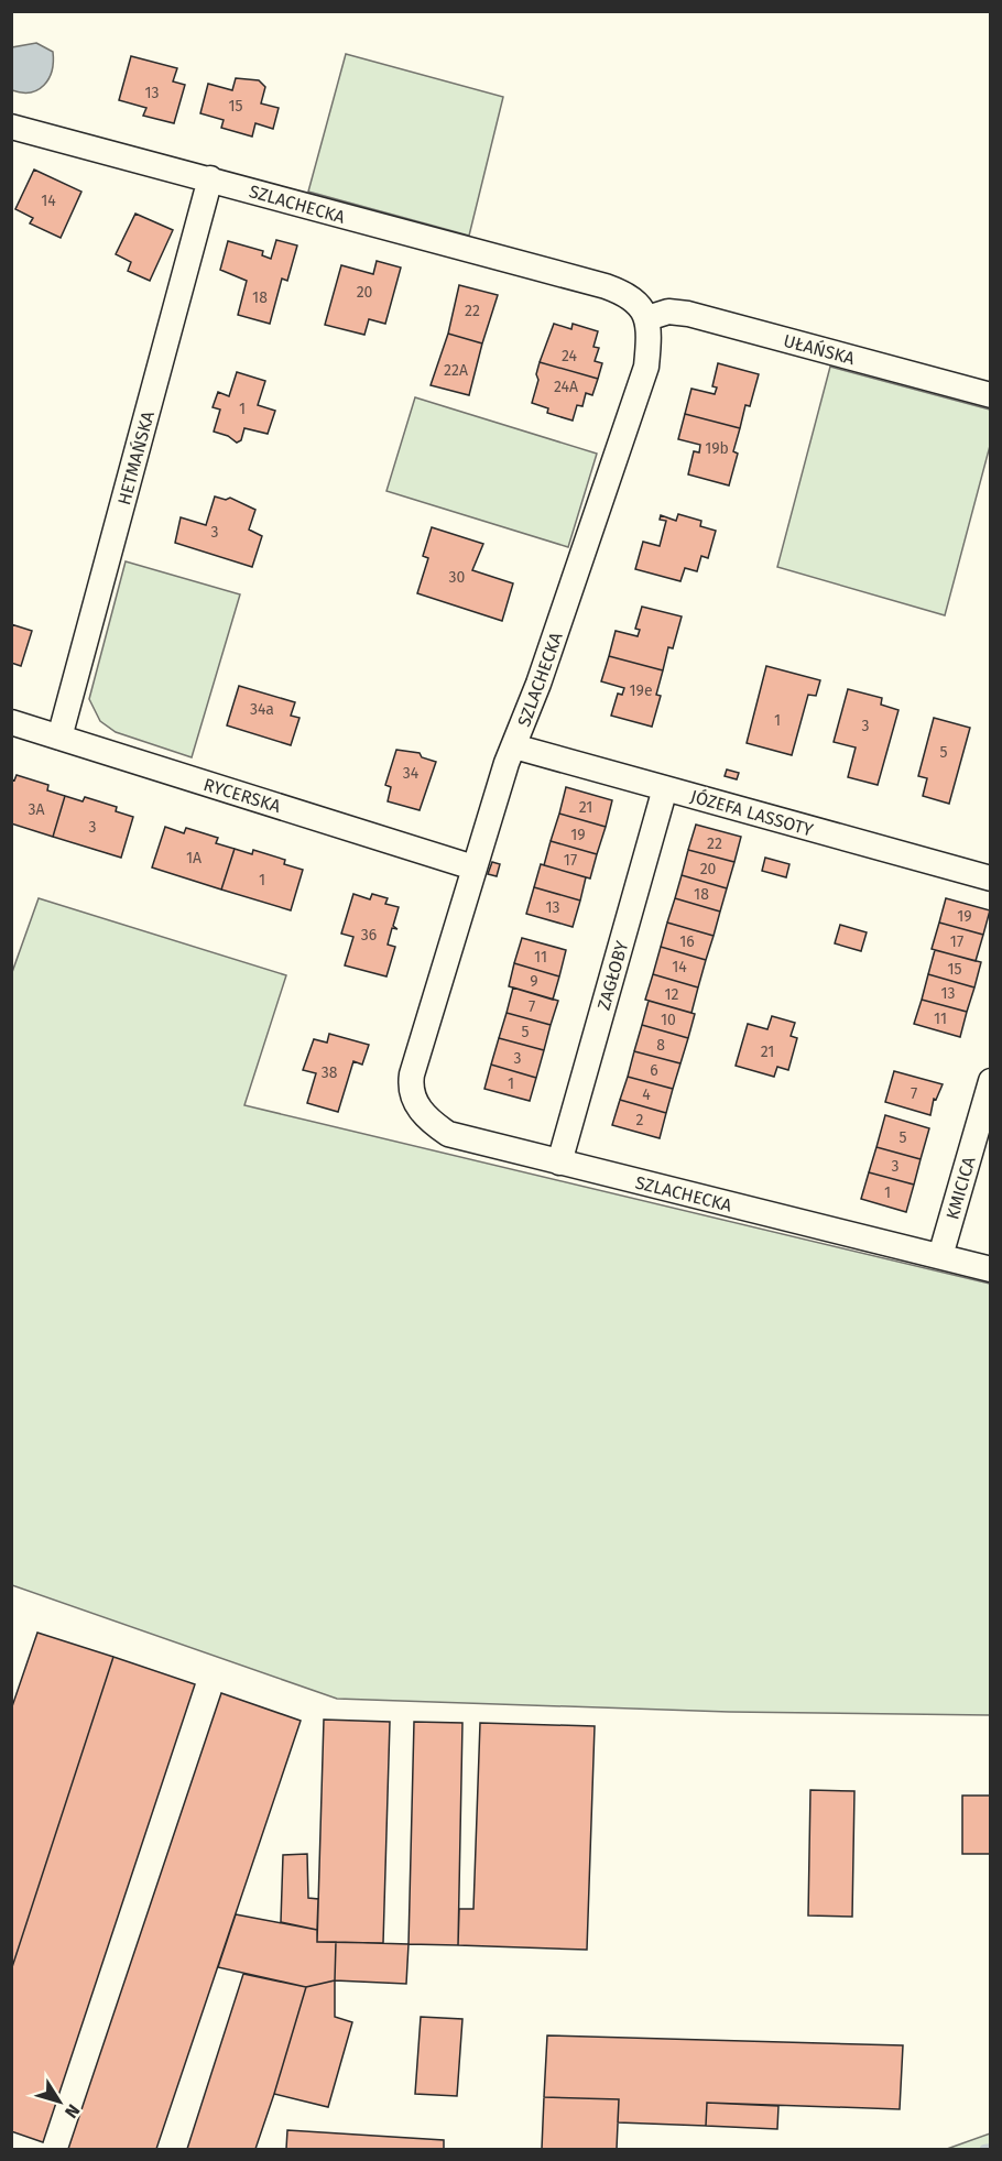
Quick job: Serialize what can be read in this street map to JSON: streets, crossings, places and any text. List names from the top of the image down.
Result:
{
  "streets": {
    "street": [
      "SZLACHECKA",
      "UŁAŃSKA",
      "HETMAŃSKA",
      "RYCERSKA",
      "JÓZEFA LASSOTY",
      "ZAGŁOBY",
      "KMICICA"
    ]
  },
  "crossings": [
    ["SZLACHECKA", "UŁAŃSKA"],
    ["SZLACHECKA", "HETMAŃSKA"],
    ["SZLACHECKA", "RYCERSKA"],
    ["SZLACHECKA", "JÓZEFA LASSOTY"],
    ["SZLACHECKA", "ZAGŁOBY"],
    ["SZLACHECKA", "KMICICA"],
    ["HETMAŃSKA", "RYCERSKA"],
    ["JÓZEFA LASSOTY", "ZAGŁOBY"]
  ],
  "house_numbers": [
    "13",
    "15",
    "14",
    "20",
    "18",
    "22",
    "24",
    "22A",
    "24A",
    "1",
    "19b",
    "3",
    "30",
    "19e",
    "34a",
    "1",
    "3",
    "5",
    "34",
    "21",
    "3A",
    "3",
    "19",
    "22",
    "1A",
    "17",
    "20",
    "1",
    "18",
    "13",
    "19",
    "36",
    "16",
    "17",
    "11",
    "14",
    "15",
    "9",
    "13",
    "12",
    "7",
    "11",
    "10",
    "5",
    "8",
    "21",
    "3",
    "6",
    "38",
    "1",
    "7",
    "4",
    "2",
    "5",
    "3",
    "1"
  ],
  "north": "bottom right"
}
